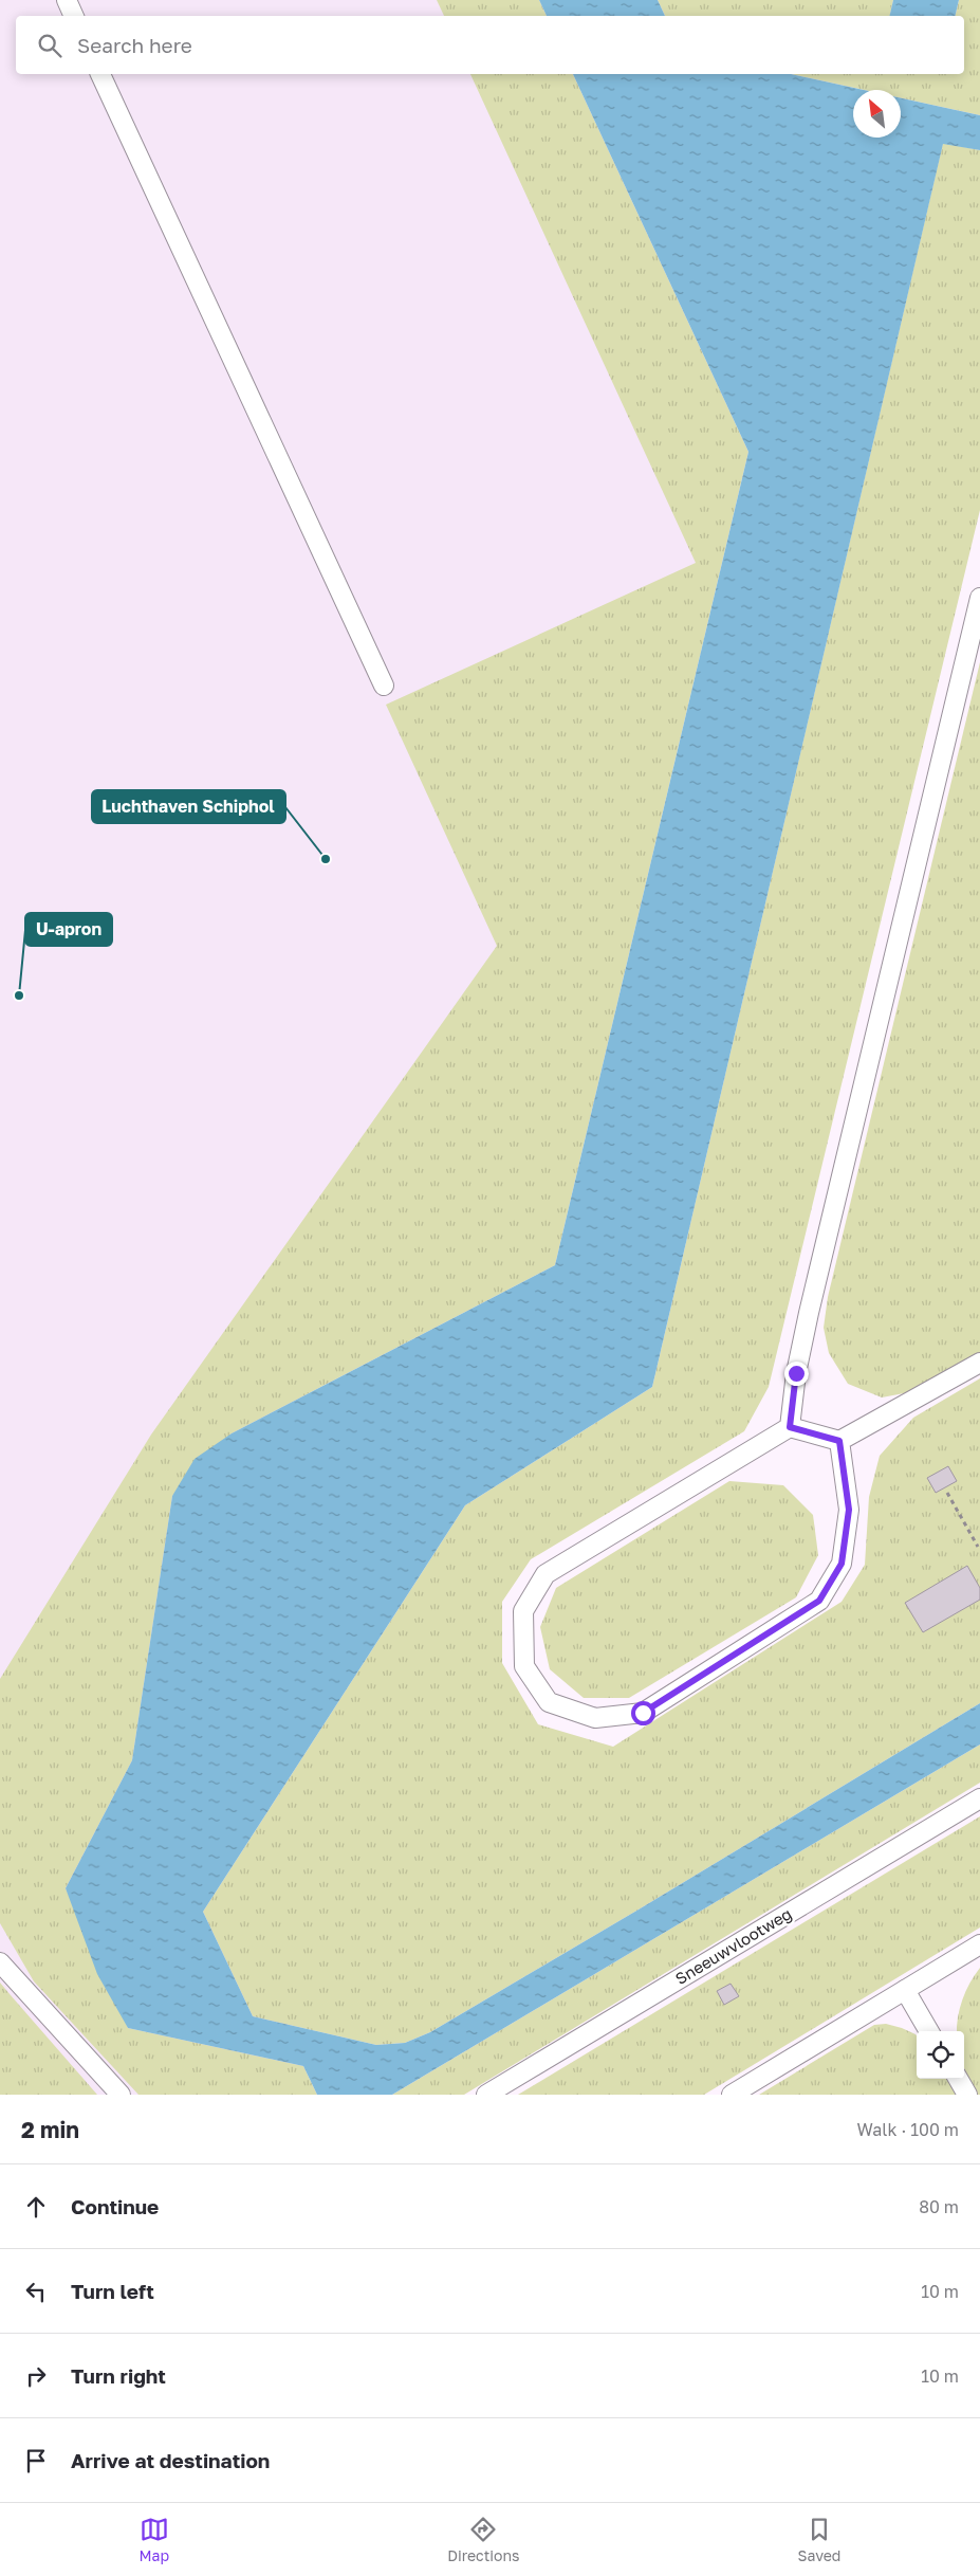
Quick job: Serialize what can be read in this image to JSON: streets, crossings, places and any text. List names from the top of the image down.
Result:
{
  "streets": {
    "lane": ["Sneeuwvlootweg"]
  },
  "places": ["Luchthaven Schiphol", "U-apron"],
  "north": "top left",
  "page": {
    "search": "Search here",
    "heading": ["2 min", "Walk · 100 m"],
    "list": [
      ["Continue", "80 m"],
      ["Turn left", "10 m"],
      ["Turn right", "10 m"],
      "Arrive at destination"
    ],
    "nav": ["Map", "Directions", "Saved"]
  }
}
